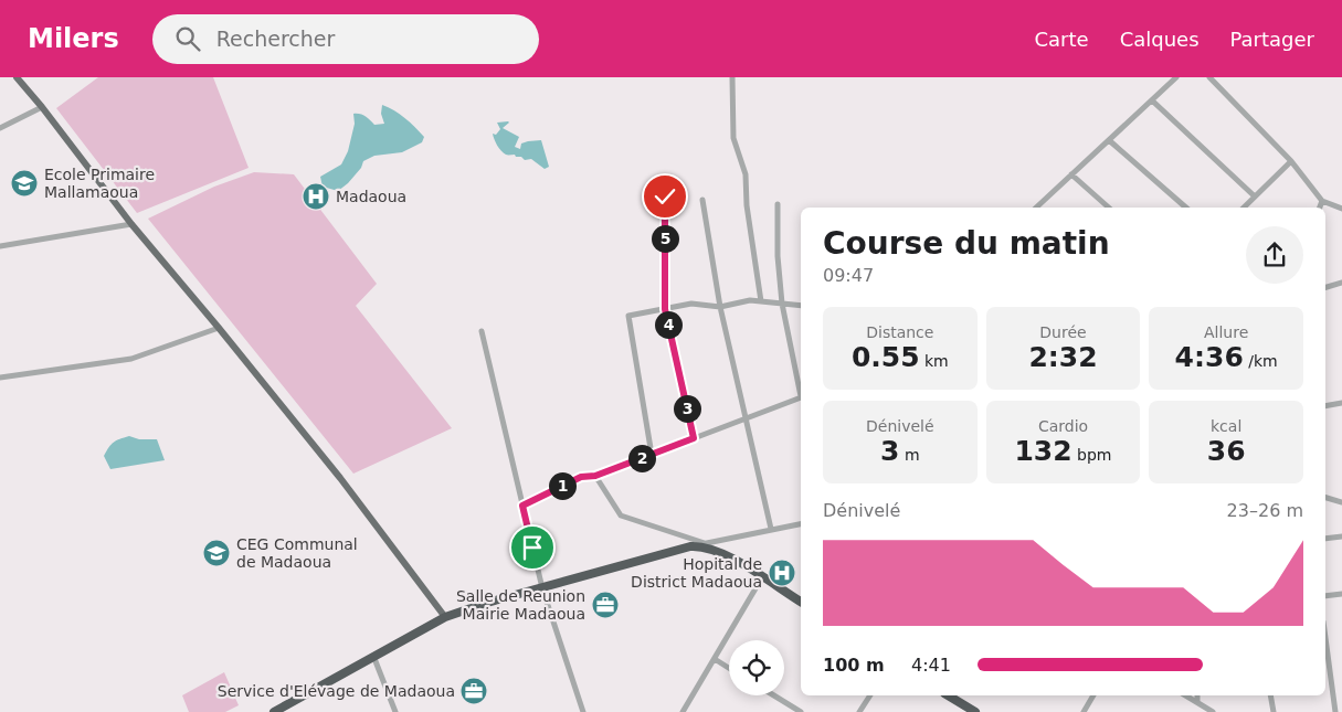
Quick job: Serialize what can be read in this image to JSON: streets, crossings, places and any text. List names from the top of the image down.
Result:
{
  "places": {
    "school or university": ["Ecole Primaire Mallamaoua", "CEG Communal de Madaoua"],
    "hospital": ["Madaoua", "Hopital de District Madaoua"],
    "office": ["Salle de Reunion Mairie Madaoua", "Service d'Elévage de Madaoua"]
  },
  "page": {
    "header": "Milers",
    "search": "Rechercher",
    "nav": ["Carte", "Calques", "Partager"],
    "heading": ["Course du matin", "09:47"],
    "pins": [
      "5",
      "4",
      "3",
      "2",
      "1"
    ],
    "stats": [
      ["Distance", "0.55 km"],
      ["Durée", "2:32"],
      ["Allure", "4:36 /km"],
      ["Dénivelé", "3 m"],
      ["Cardio", "132 bpm"],
      ["kcal", "36"]
    ],
    "chart": ["Dénivelé", "23–26 m"],
    "list": [
      {
        "name": "100 m",
        "note": "4:41"
      }
    ]
  }
}
